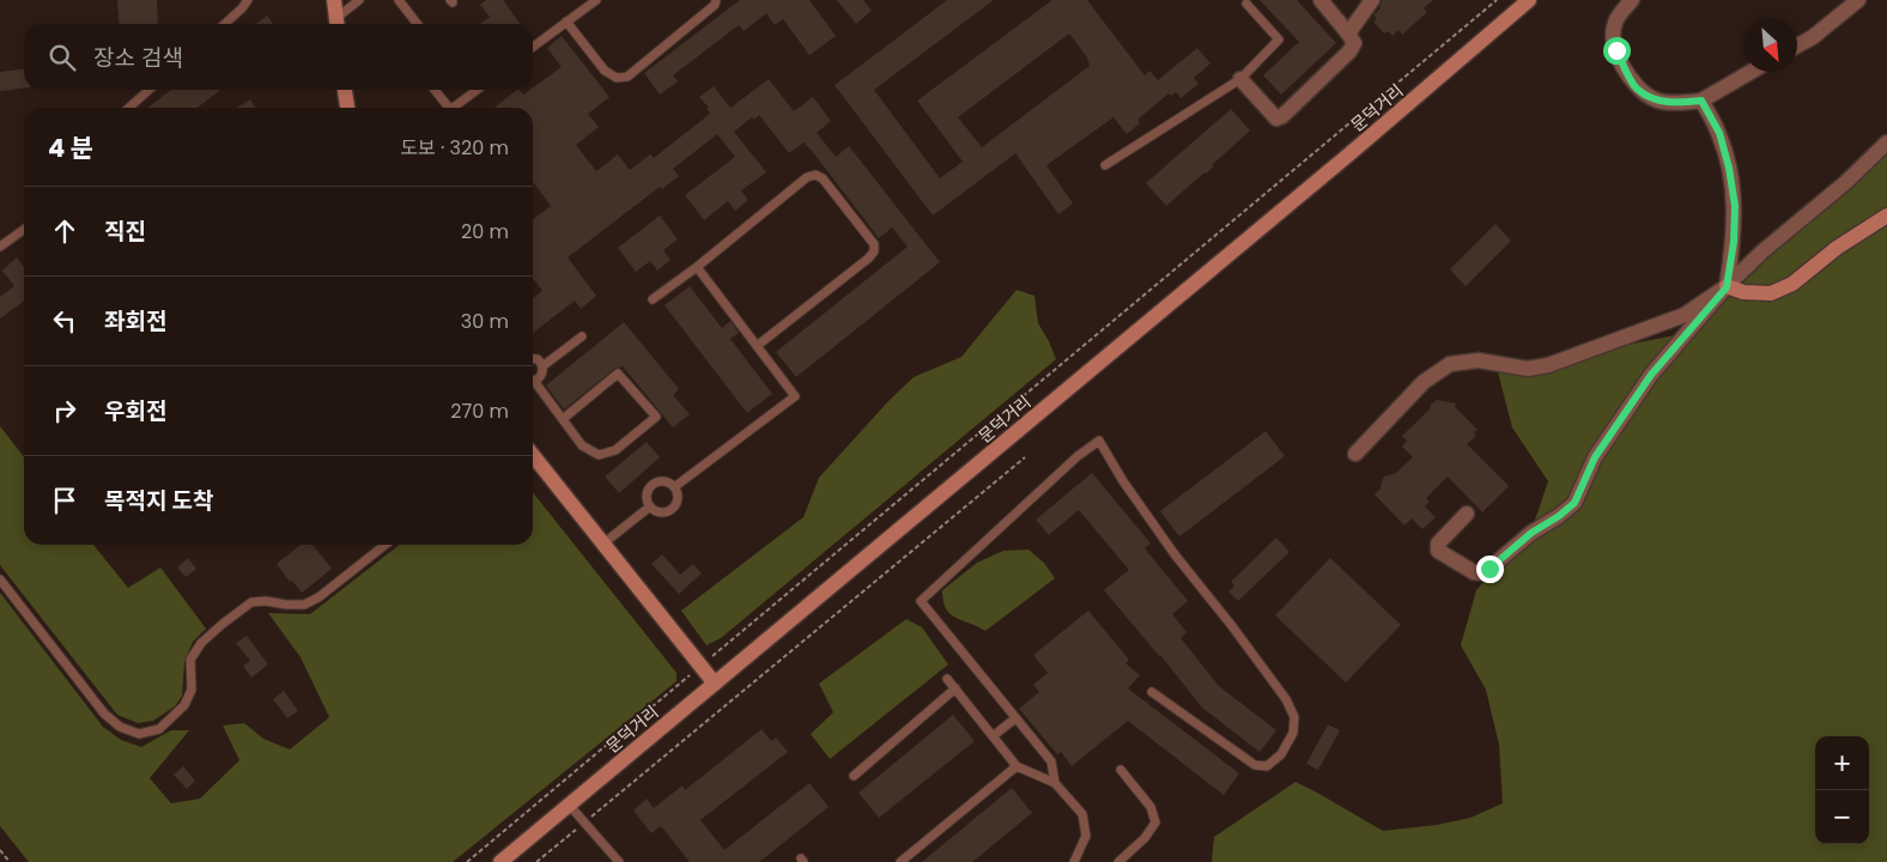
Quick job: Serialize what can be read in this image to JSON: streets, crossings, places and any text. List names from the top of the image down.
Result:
{
  "streets": {
    "main road": ["문덕거리"]
  },
  "north": "bottom right",
  "page": {
    "search": "장소 검색",
    "heading": ["4 분", "도보 · 320 m"],
    "list": [
      ["직진", "20 m"],
      ["좌회전", "30 m"],
      ["우회전", "270 m"],
      "목적지 도착"
    ],
    "map_buttons": ["+", "−"]
  }
}
